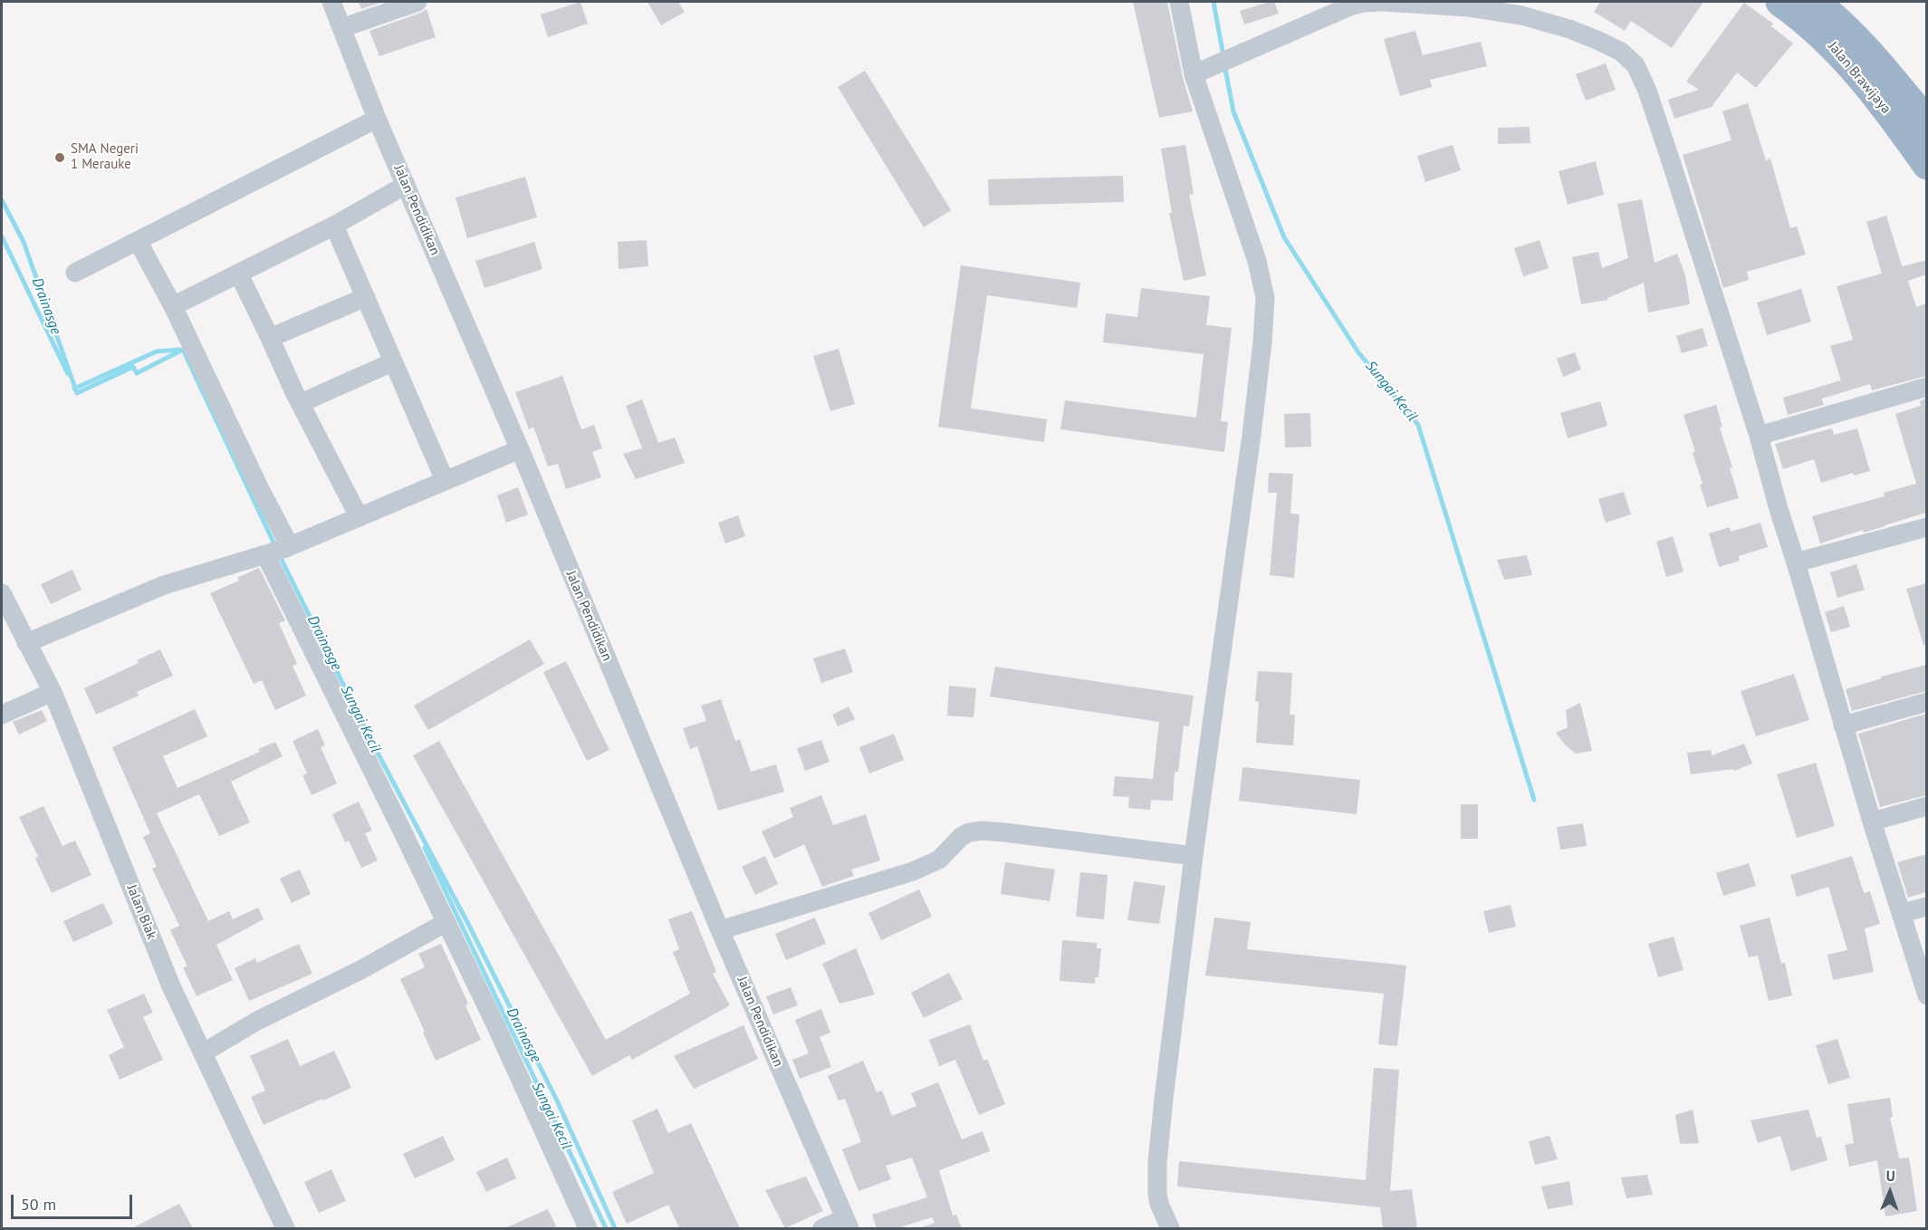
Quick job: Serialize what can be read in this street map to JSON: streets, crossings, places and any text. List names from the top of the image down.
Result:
{
  "streets": {
    "highway": ["Jalan Brawijaya"],
    "street": ["Jalan Pendidikan", "Jalan Biak"]
  },
  "water": ["Drainasge", "Sungai Kecil"],
  "places": ["SMA Negeri 1 Merauke"],
  "scale_bar": "50 m",
  "north": "top"
}
